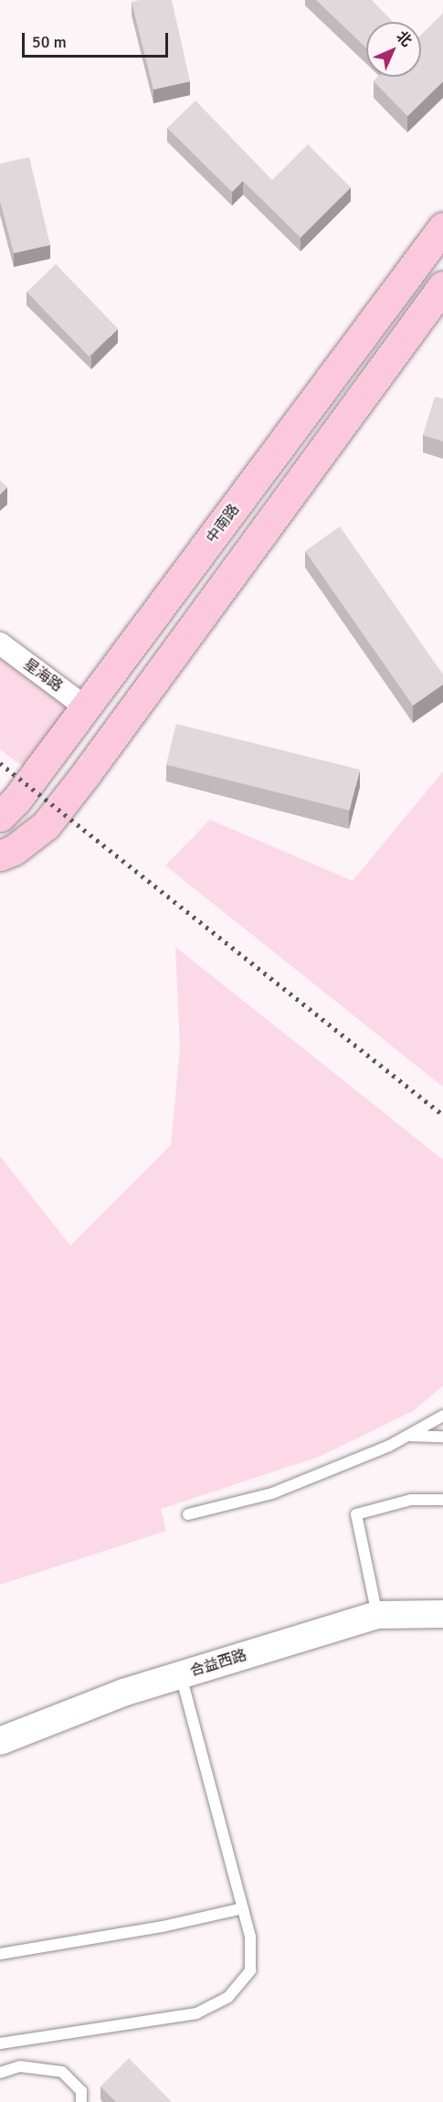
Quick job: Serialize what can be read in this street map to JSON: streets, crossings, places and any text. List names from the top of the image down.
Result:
{
  "streets": {
    "main road": ["中南路"],
    "street": ["星海路", "合益西路"]
  },
  "crossings": [
    ["中南路", "星海路"]
  ],
  "scale_bar": "50 m",
  "north": "top right"
}
